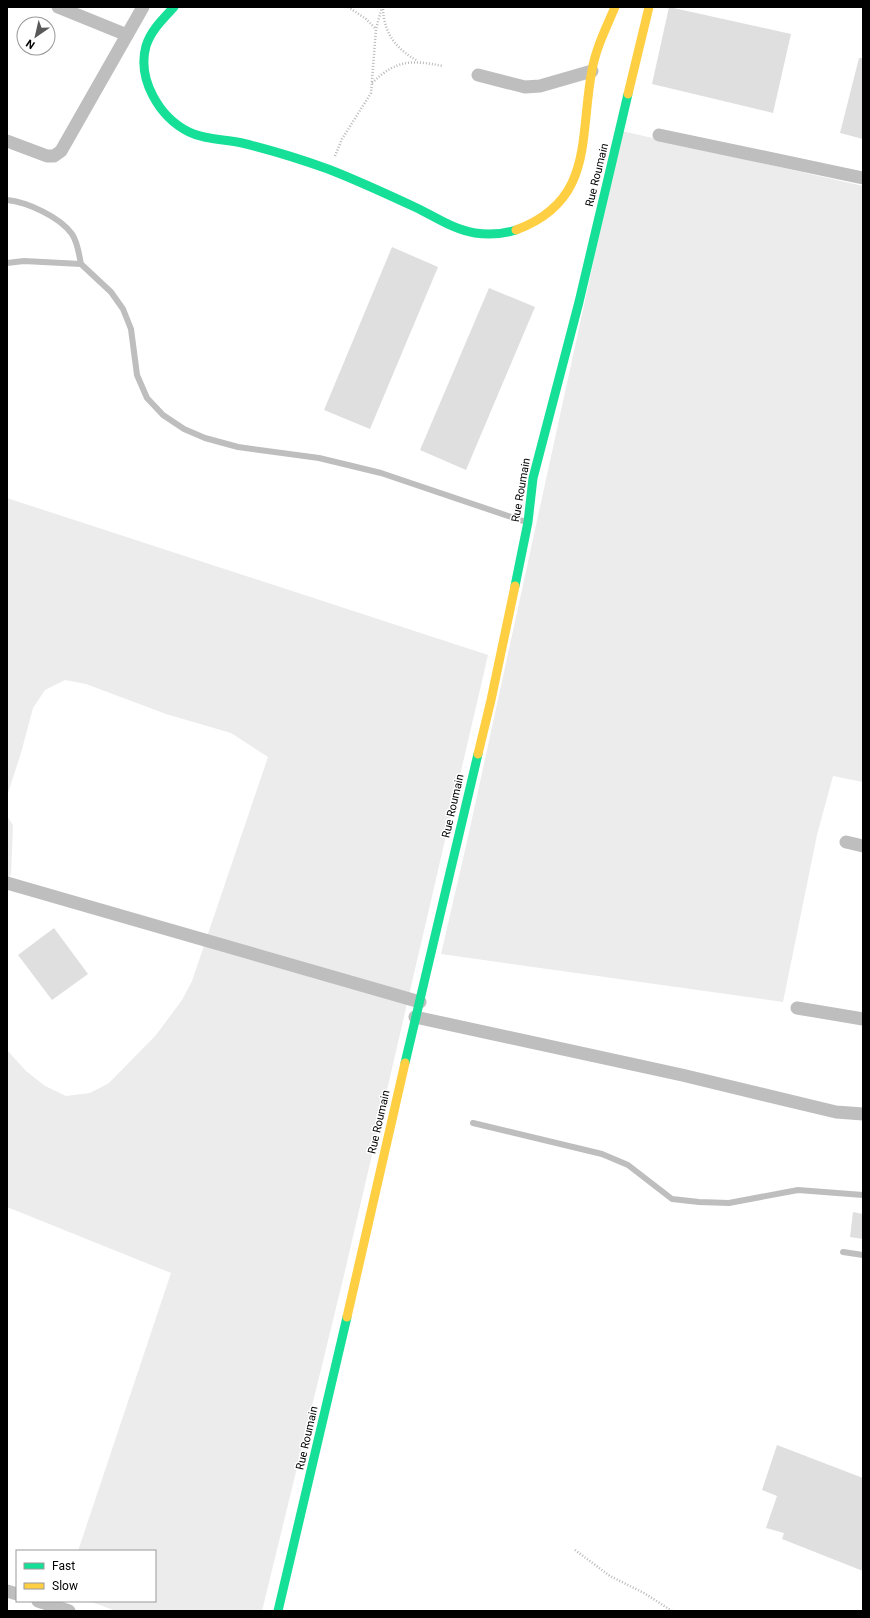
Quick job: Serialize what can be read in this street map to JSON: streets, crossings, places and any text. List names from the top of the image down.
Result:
{
  "streets": {
    "street": ["Rue Roumain"]
  },
  "legend": ["Fast", "Slow"],
  "north": "bottom left"
}
